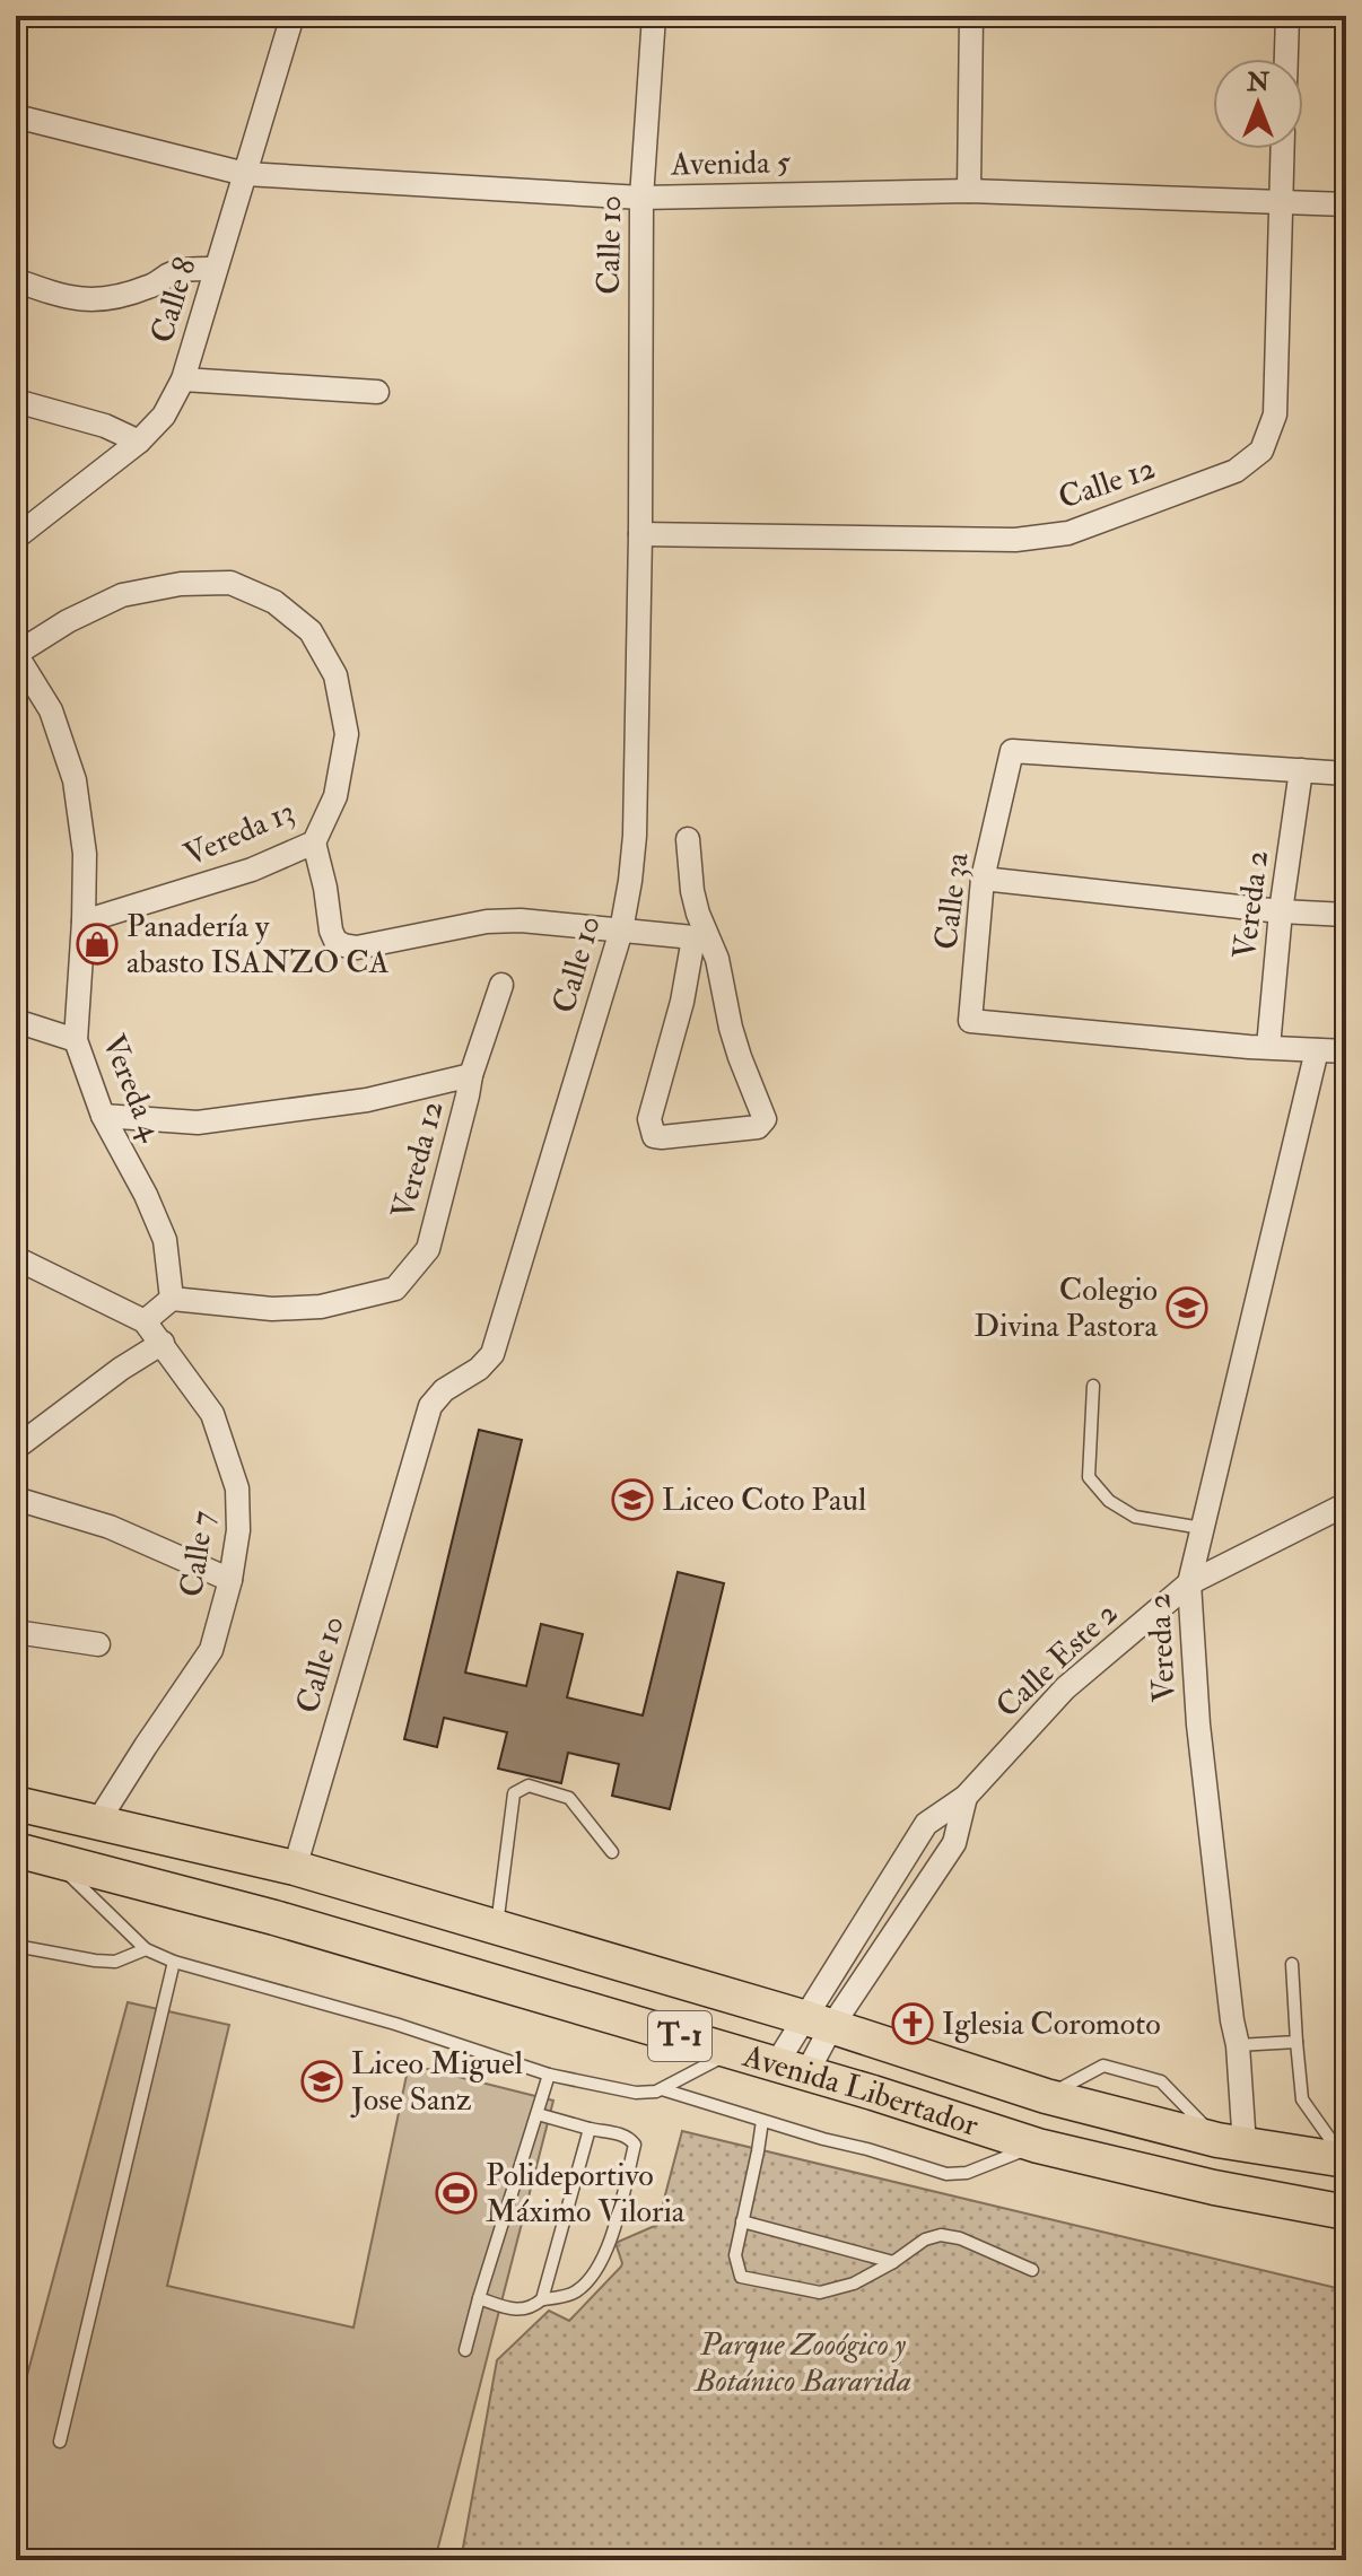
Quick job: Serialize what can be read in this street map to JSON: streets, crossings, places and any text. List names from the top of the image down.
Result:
{
  "streets": {
    "main road": ["T-1", "Avenida Libertador"],
    "street": [
      "Avenida 5",
      "Calle 10",
      "Calle 8",
      "Calle 12",
      "Vereda 13",
      "Calle 3a",
      "Vereda 2",
      "Vereda 4",
      "Vereda 12",
      "Calle 7",
      "Calle Este 2"
    ]
  },
  "crossings": [
    ["Avenida 5", "Calle 10"],
    ["Avenida 5", "Calle 8"],
    ["Avenida 5", "Calle 12"],
    ["Calle 10", "Calle 12"],
    ["Calle 10", "Avenida Libertador"],
    ["Vereda 13", "Vereda 4"],
    ["Calle 3a", "Vereda 2"],
    ["Vereda 2", "Calle Este 2"],
    ["Vereda 2", "Avenida Libertador"],
    ["Vereda 4", "Vereda 12"],
    ["Calle 7", "Avenida Libertador"],
    ["Calle Este 2", "Avenida Libertador"]
  ],
  "parks": ["Parque Zooógico y Botánico Bararida"],
  "places": {
    "shop": ["Panadería y abasto ISANZO CA"],
    "school or university": ["Colegio Divina Pastora", "Liceo Coto Paul", "Liceo Miguel Jose Sanz"],
    "church": ["Iglesia Coromoto"],
    "sports": ["Polideportivo Máximo Viloria"]
  },
  "north": "top"
}
